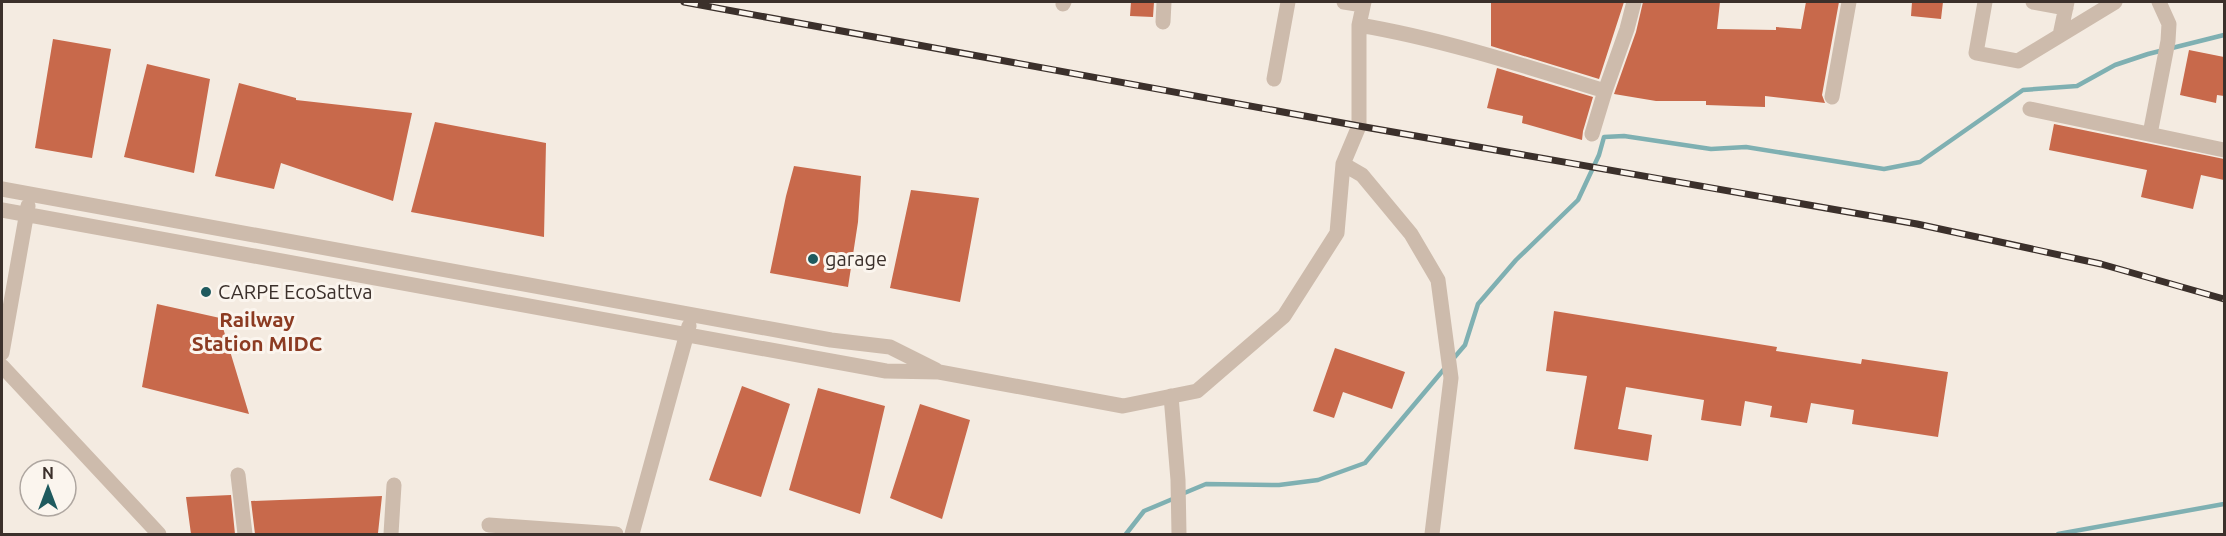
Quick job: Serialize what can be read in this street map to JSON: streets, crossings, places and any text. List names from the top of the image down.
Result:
{
  "districts": ["Railway Station MIDC"],
  "places": ["garage", "CARPE EcoSattva"],
  "north": "top"
}
